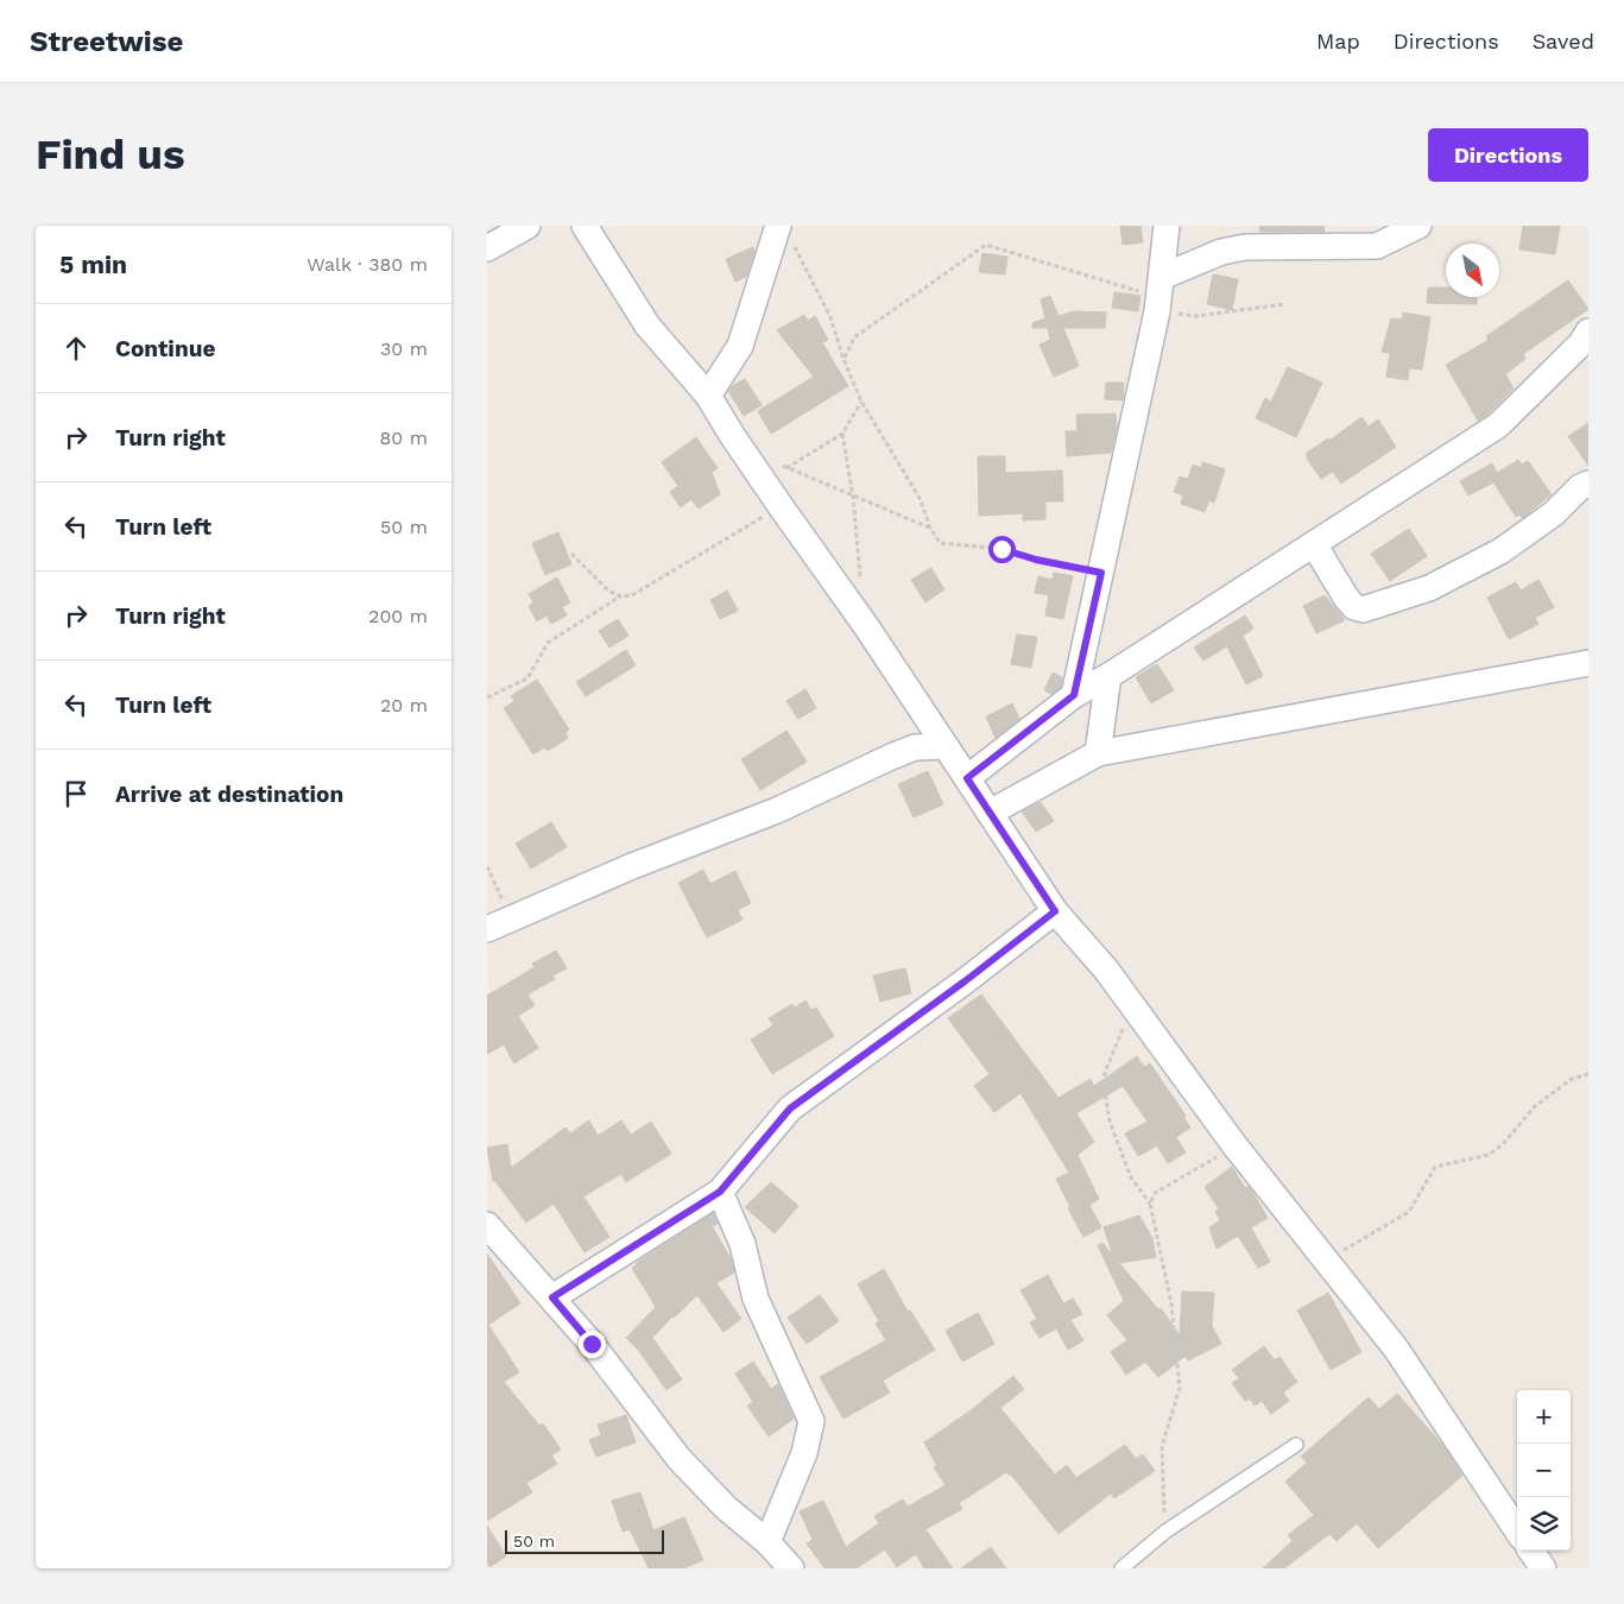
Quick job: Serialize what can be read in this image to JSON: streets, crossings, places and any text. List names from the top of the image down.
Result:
{
  "scale_bar": "50 m",
  "north": "bottom right",
  "page": {
    "header": "Streetwise",
    "nav": ["Map", "Directions", "Saved"],
    "buttons": "Directions",
    "title": "Find us",
    "heading": ["5 min", "Walk · 380 m"],
    "list": [
      ["Continue", "30 m"],
      ["Turn right", "80 m"],
      ["Turn left", "50 m"],
      ["Turn right", "200 m"],
      ["Turn left", "20 m"],
      "Arrive at destination"
    ],
    "map_buttons": ["+", "−"],
    "scale": "50 m"
  }
}
